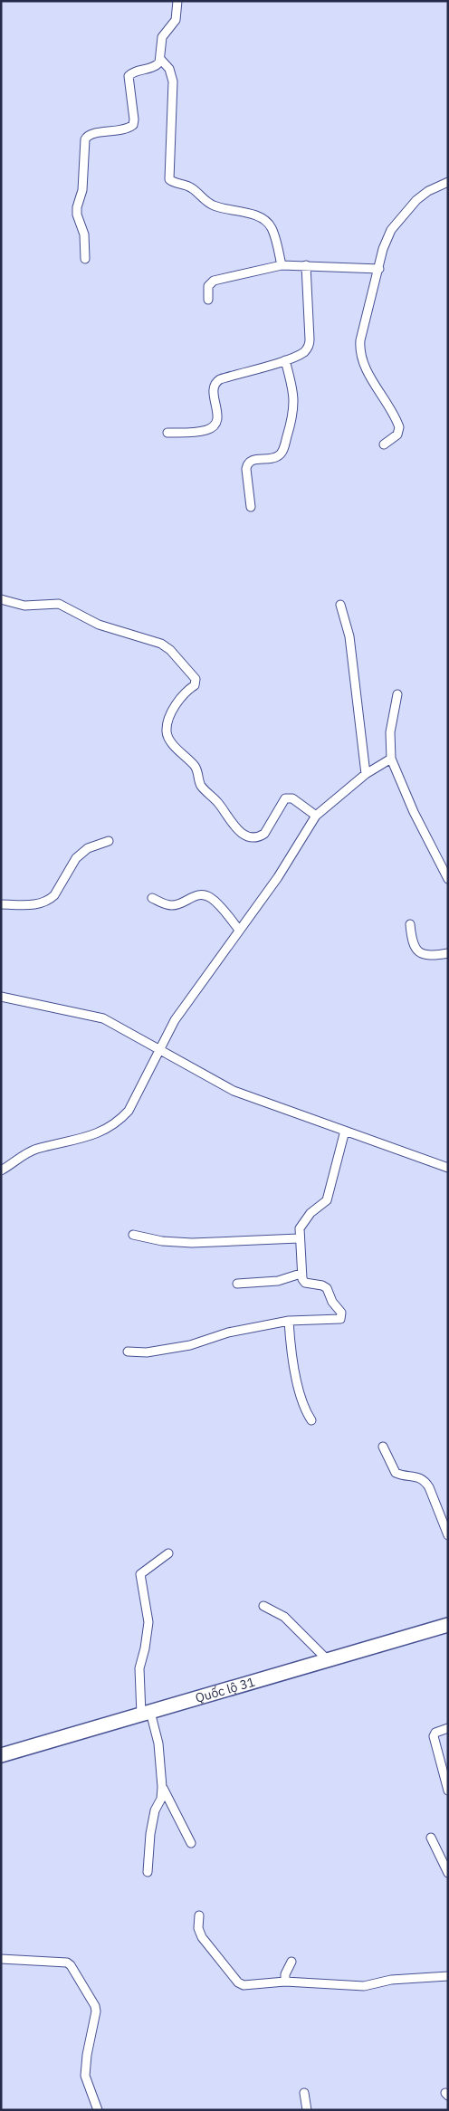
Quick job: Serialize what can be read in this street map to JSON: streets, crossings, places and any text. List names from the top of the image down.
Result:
{
  "streets": {
    "highway": ["Quốc lộ 31"]
  }
}
